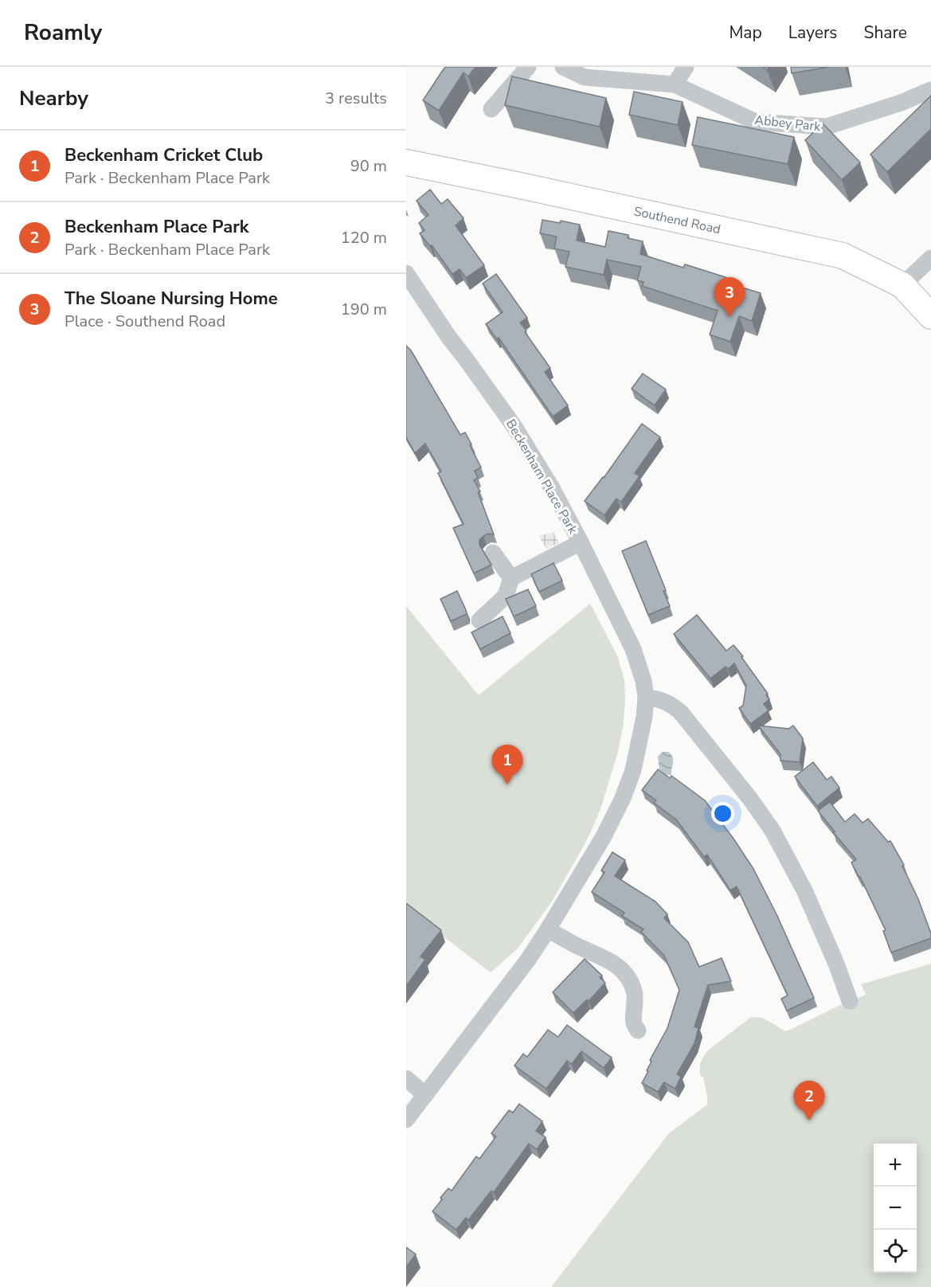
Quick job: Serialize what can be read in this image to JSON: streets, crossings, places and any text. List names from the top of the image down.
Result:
{
  "streets": {
    "main road": ["Southend Road"],
    "street": ["Abbey Park", "Beckenham Place Park"]
  },
  "page": {
    "header": "Roamly",
    "nav": ["Map", "Layers", "Share"],
    "heading": ["Nearby", "3 results"],
    "list": [
      {
        "mark": "1",
        "name": "Beckenham Cricket Club",
        "note": "Park · Beckenham Place Park",
        "value": "90 m"
      },
      {
        "mark": "2",
        "name": "Beckenham Place Park",
        "note": "Park · Beckenham Place Park",
        "value": "120 m"
      },
      {
        "mark": "3",
        "name": "The Sloane Nursing Home",
        "note": "Place · Southend Road",
        "value": "190 m"
      }
    ],
    "pins": ["3", "1", "2"],
    "map_buttons": ["+", "−"]
  }
}
